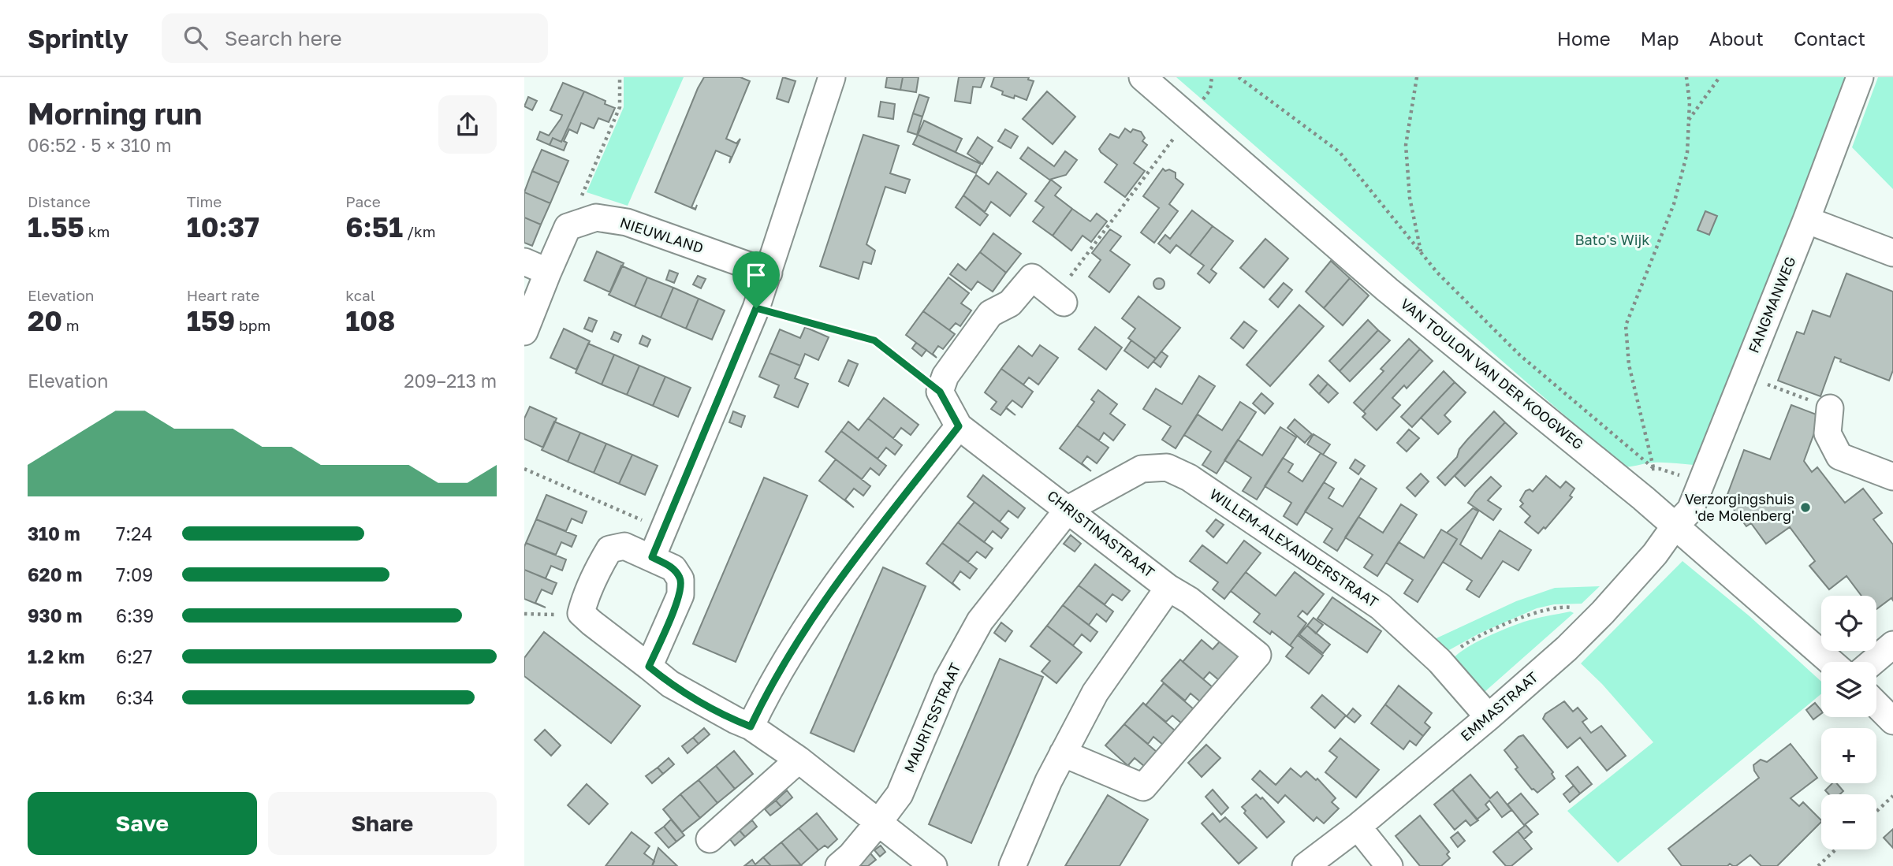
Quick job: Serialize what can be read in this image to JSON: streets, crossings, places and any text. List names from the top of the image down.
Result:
{
  "streets": {
    "street": [
      "NIEUWLAND",
      "FANGMANWEG",
      "VAN TOULON VAN DER KOOGWEG",
      "CHRISTINASTRAAT",
      "WILLEM-ALEXANDERSTRAAT",
      "EMMASTRAAT",
      "MAURITSSTRAAT"
    ]
  },
  "crossings": [
    ["FANGMANWEG", "VAN TOULON VAN DER KOOGWEG"],
    ["FANGMANWEG", "EMMASTRAAT"],
    ["VAN TOULON VAN DER KOOGWEG", "EMMASTRAAT"],
    ["CHRISTINASTRAAT", "WILLEM-ALEXANDERSTRAAT"],
    ["CHRISTINASTRAAT", "MAURITSSTRAAT"],
    ["WILLEM-ALEXANDERSTRAAT", "EMMASTRAAT"],
    ["WILLEM-ALEXANDERSTRAAT", "MAURITSSTRAAT"]
  ],
  "parks": ["Bato's Wijk"],
  "places": ["Verzorgingshuis 'de Molenberg'"],
  "page": {
    "header": "Sprintly",
    "search": "Search here",
    "nav": [
      "Home",
      "Map",
      "About",
      "Contact"
    ],
    "heading": ["Morning run", "06:52 · 5 × 310 m"],
    "stats": [
      ["Distance", "1.55 km"],
      ["Time", "10:37"],
      ["Pace", "6:51 /km"],
      ["Elevation", "20 m"],
      ["Heart rate", "159 bpm"],
      ["kcal", "108"]
    ],
    "chart": ["Elevation", "209–213 m"],
    "list": [
      {
        "name": "310 m",
        "note": "7:24"
      },
      {
        "name": "620 m",
        "note": "7:09"
      },
      {
        "name": "930 m",
        "note": "6:39"
      },
      {
        "name": "1.2 km",
        "note": "6:27"
      },
      {
        "name": "1.6 km",
        "note": "6:34"
      }
    ],
    "map_buttons": ["+", "−"],
    "buttons": ["Save", "Share"]
  }
}
